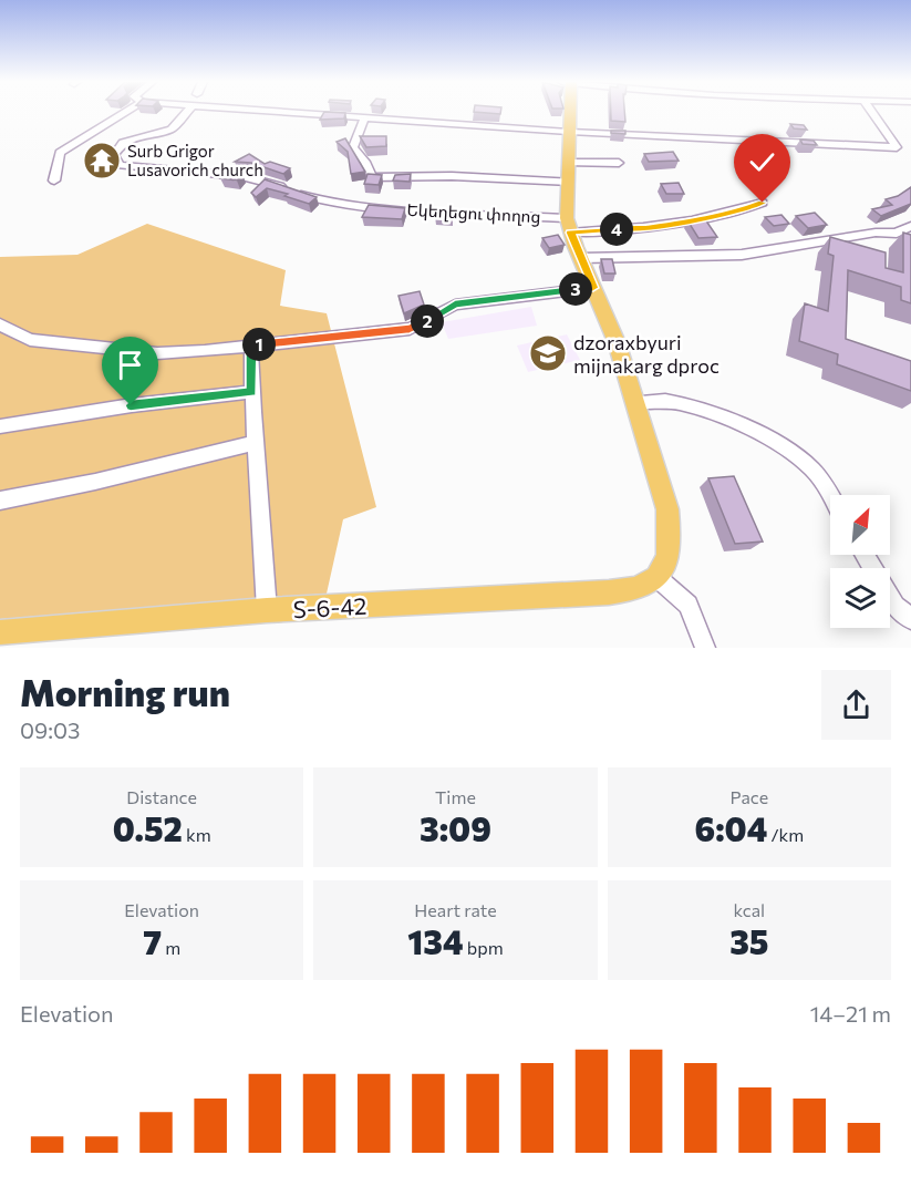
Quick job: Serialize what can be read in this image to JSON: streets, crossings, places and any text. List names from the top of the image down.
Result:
{
  "streets": {
    "main road": ["Տ-6-42"],
    "street": ["Եկեղեցու փողոց"]
  },
  "places": {
    "temple": ["Surb Grigor Lusavorich church"],
    "school or university": ["dzoraxbyuri mijnakarg dproc"]
  },
  "north": "top right",
  "page": {
    "pins": [
      "4",
      "3",
      "2",
      "1"
    ],
    "heading": ["Morning run", "09:03"],
    "stats": [
      ["Distance", "0.52 km"],
      ["Time", "3:09"],
      ["Pace", "6:04 /km"],
      ["Elevation", "7 m"],
      ["Heart rate", "134 bpm"],
      ["kcal", "35"]
    ],
    "chart": ["Elevation", "14–21 m"]
  }
}
